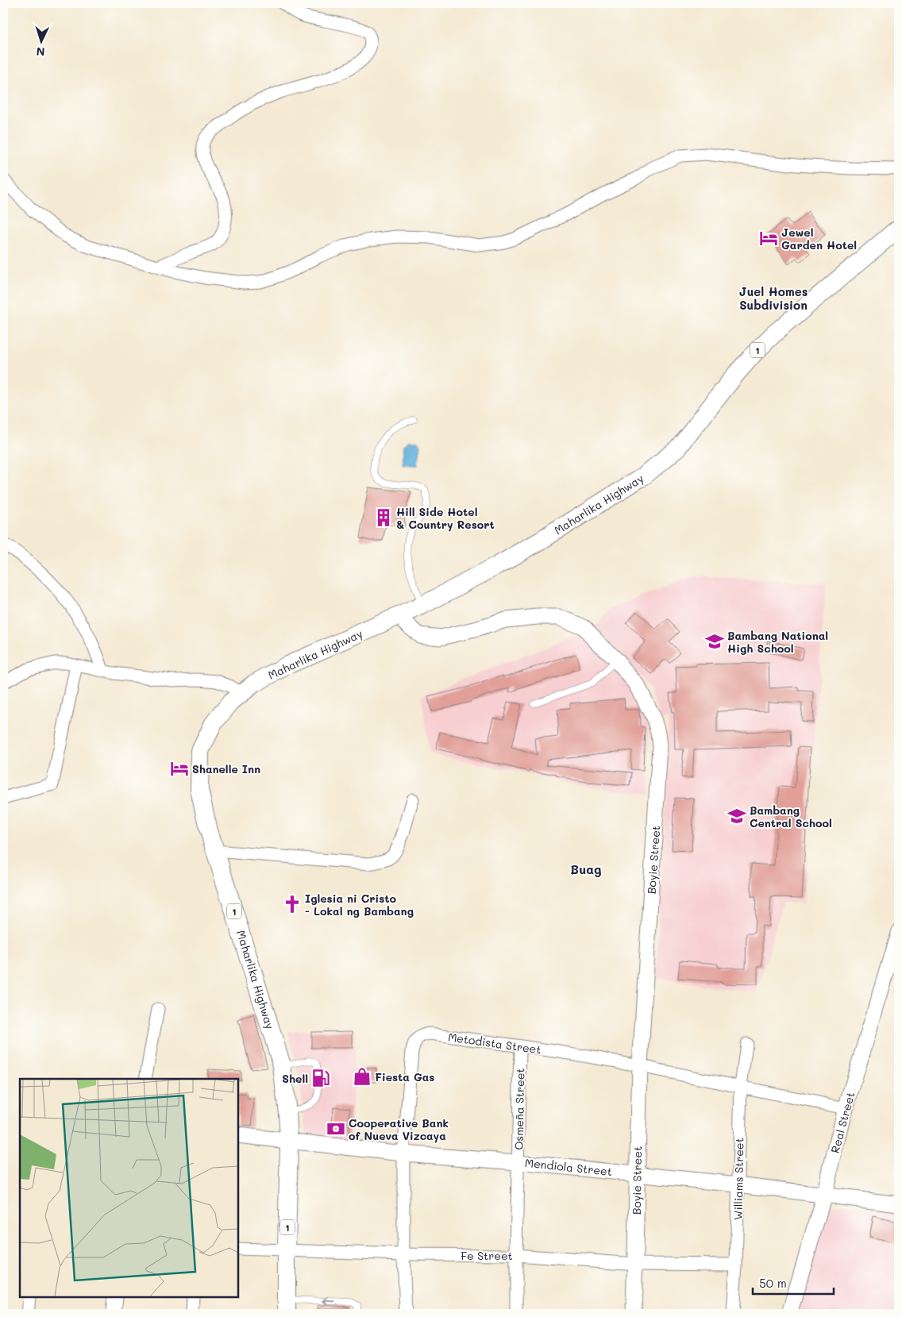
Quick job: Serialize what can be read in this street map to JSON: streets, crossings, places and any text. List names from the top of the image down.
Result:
{
  "streets": {
    "main road": ["1", "Maharlika Highway"],
    "street": [
      "Boyie Street",
      "Metodista Street",
      "Osmeña Street",
      "Real Street",
      "Mendiola Street",
      "Williams Street",
      "Fe Street"
    ]
  },
  "crossings": [
    ["Maharlika Highway", "Boyie Street"],
    ["Maharlika Highway", "Mendiola Street"],
    ["Maharlika Highway", "Fe Street"],
    ["Boyie Street", "Metodista Street"],
    ["Boyie Street", "Mendiola Street"],
    ["Boyie Street", "Fe Street"],
    ["Metodista Street", "Osmeña Street"],
    ["Metodista Street", "Real Street"],
    ["Metodista Street", "Mendiola Street"],
    ["Metodista Street", "Williams Street"],
    ["Metodista Street", "Fe Street"],
    ["Osmeña Street", "Mendiola Street"],
    ["Osmeña Street", "Fe Street"],
    ["Real Street", "Mendiola Street"],
    ["Mendiola Street", "Williams Street"],
    ["Williams Street", "Fe Street"]
  ],
  "districts": ["Juel Homes Subdivision", "Buag"],
  "places": {
    "hotel": ["Jewel Garden Hotel", "Shanelle Inn"],
    "building": ["Hill Side Hotel & Country Resort"],
    "school or university": ["Bambang National High School", "Bambang Central School"],
    "church": ["Iglesia ni Cristo - Lokal ng Bambang"],
    "shop": ["Fiesta Gas"],
    "fuel station": ["Shell"],
    "bank": ["Cooperative Bank of Nueva Vizcaya"]
  },
  "scale_bar": "50 m",
  "north": "bottom"
}
